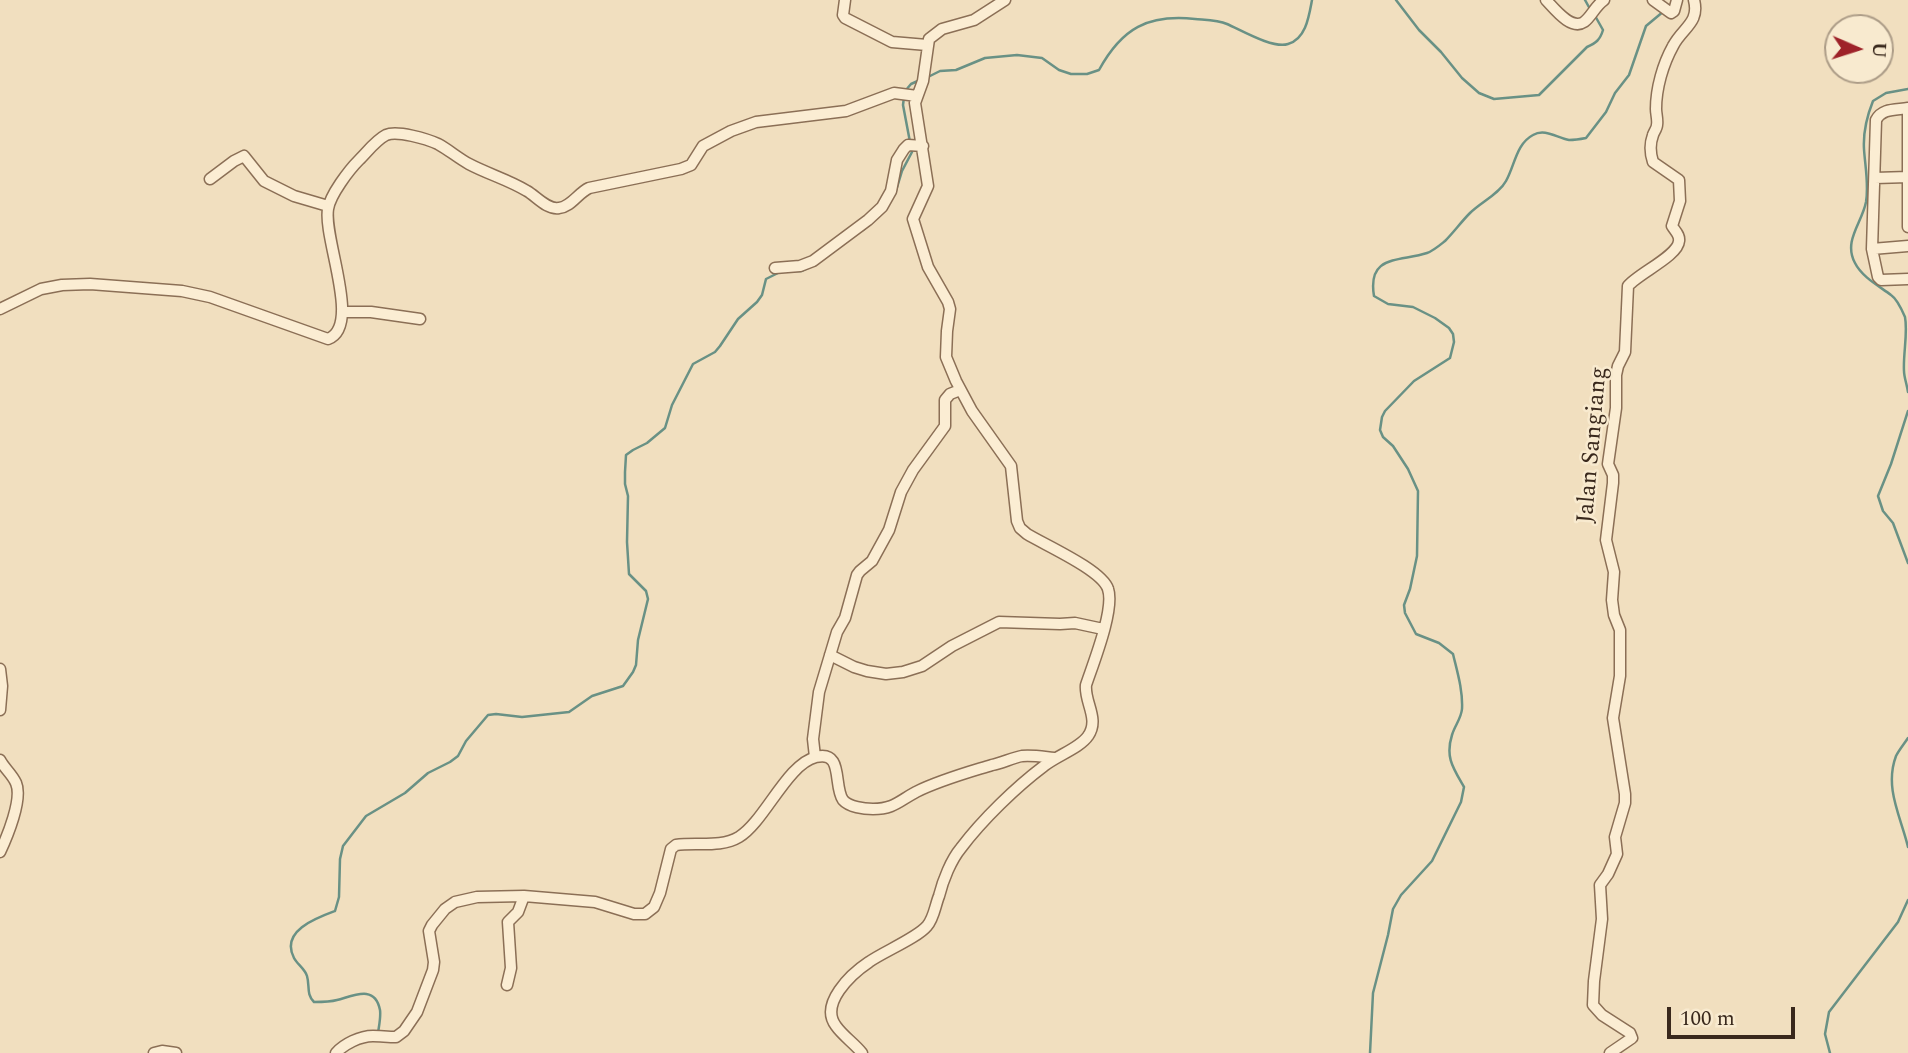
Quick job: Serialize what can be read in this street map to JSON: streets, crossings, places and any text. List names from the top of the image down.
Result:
{
  "streets": {
    "street": ["Jalan Sangiang"]
  },
  "scale_bar": "100 m",
  "north": "right"
}
